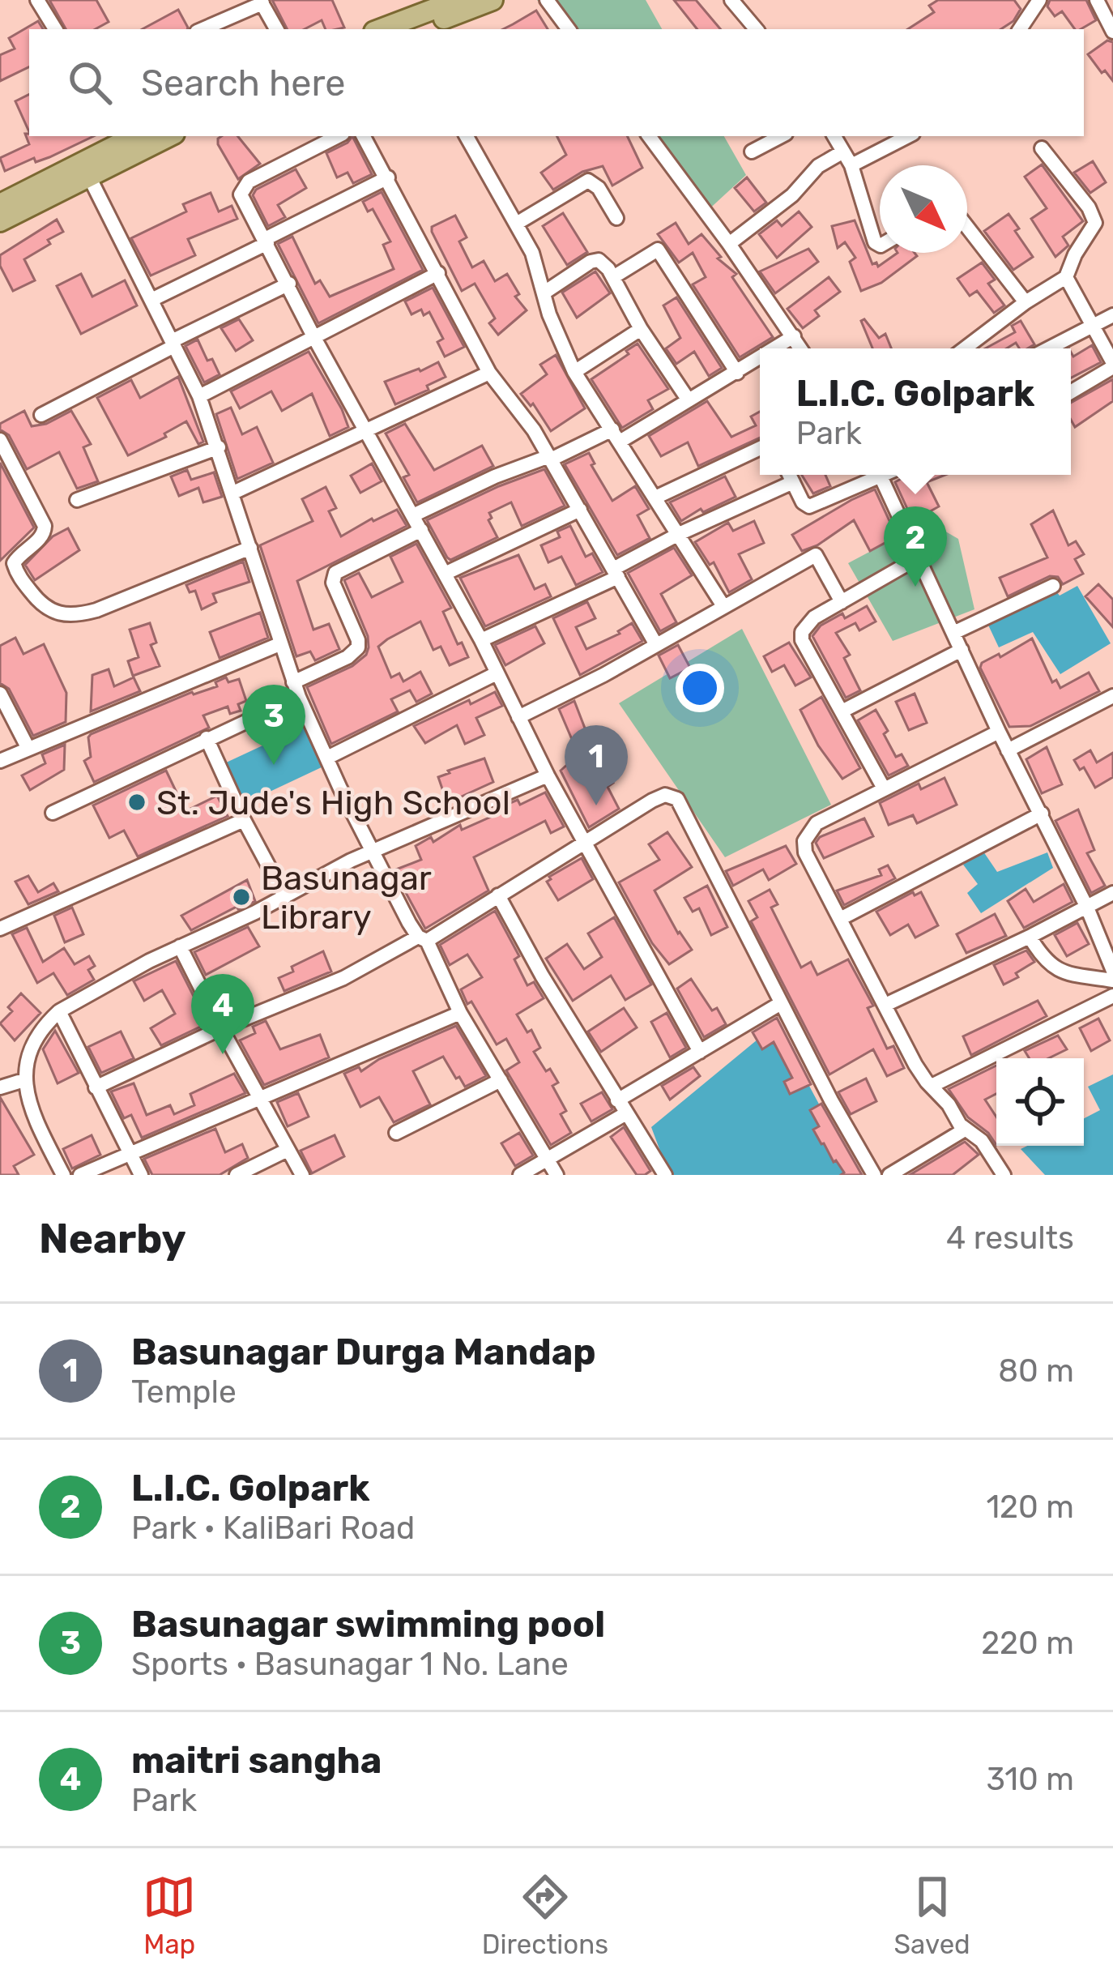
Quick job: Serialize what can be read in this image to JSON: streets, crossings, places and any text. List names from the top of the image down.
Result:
{
  "places": ["St. Jude's High School", "Basunagar Library"],
  "north": "bottom right",
  "page": {
    "search": "Search here",
    "popup": ["L.I.C. Golpark", "Park"],
    "pins": [
      "2",
      "3",
      "1",
      "4"
    ],
    "heading": ["Nearby", "4 results"],
    "list": [
      {
        "mark": "1",
        "name": "Basunagar Durga Mandap",
        "note": "Temple",
        "value": "80 m"
      },
      {
        "mark": "2",
        "name": "L.I.C. Golpark",
        "note": "Park · KaliBari Road",
        "value": "120 m"
      },
      {
        "mark": "3",
        "name": "Basunagar swimming pool",
        "note": "Sports · Basunagar 1 No. Lane",
        "value": "220 m"
      },
      {
        "mark": "4",
        "name": "maitri sangha",
        "note": "Park",
        "value": "310 m"
      }
    ],
    "nav": ["Map", "Directions", "Saved"]
  }
}
